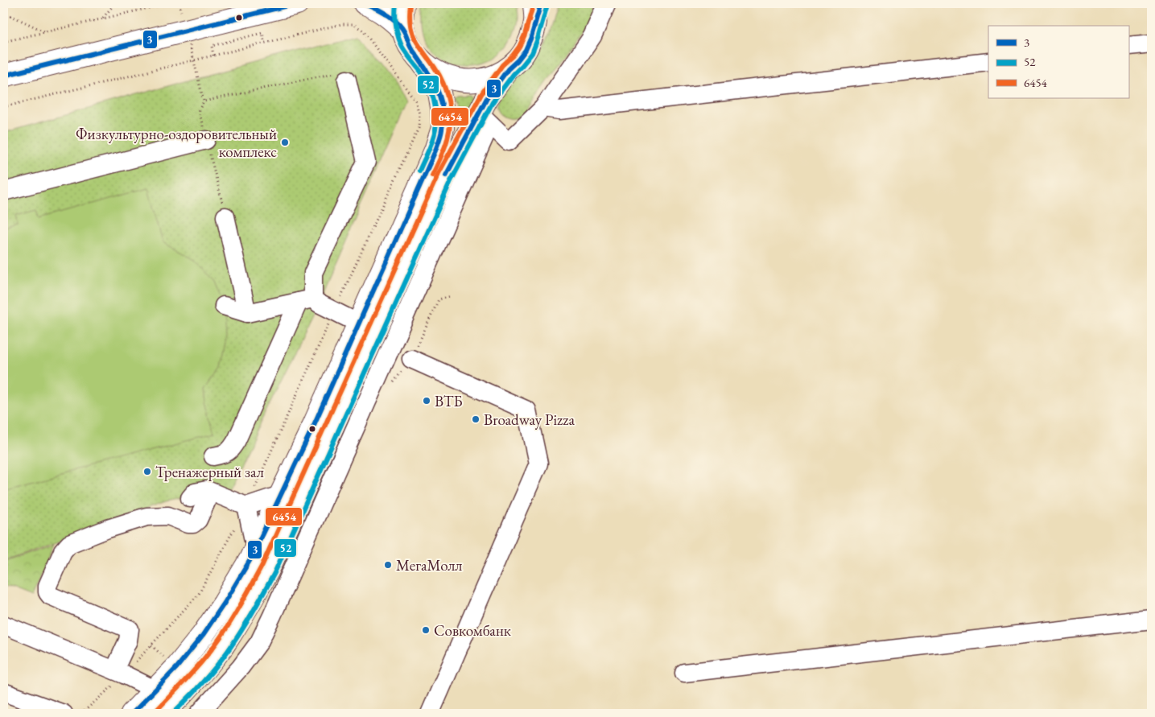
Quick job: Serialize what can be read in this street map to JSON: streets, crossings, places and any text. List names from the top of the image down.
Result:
{
  "places": [
    "Физкультурно-оздоровительный комплекс",
    "ВТБ",
    "Broadway Pizza",
    "Тренажерный зал",
    "МегаМолл",
    "Совкомбанк"
  ],
  "lines": ["transit line 3", "transit line 52", "transit line 6454"],
  "legend": ["3", "52", "6454"]
}
